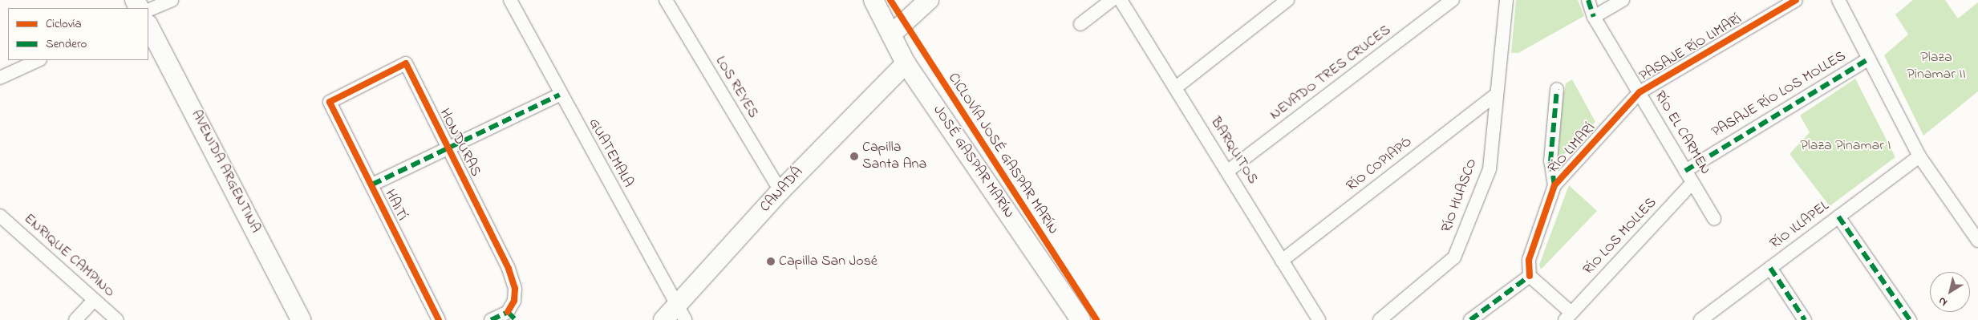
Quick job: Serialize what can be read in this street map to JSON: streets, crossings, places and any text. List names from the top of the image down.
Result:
{
  "streets": {
    "street": [
      "PASAJE RÍO LIMARÍ",
      "NEVADO TRES CRUCES",
      "LOS REYES",
      "PASAJE RÍO LOS MOLLES",
      "RÍO EL CARMEN",
      "HONDURAS",
      "RÍO LIMARÍ",
      "BARQUITOS",
      "GUATEMALA",
      "JOSÉ GASPAR MARÍN",
      "RÍO COPIAPÓ",
      "AVENIDA ARGENTINA",
      "CANADÁ",
      "RÍO HUASCO",
      "HAITÍ",
      "RÍO ILLAPEL",
      "RÍO LOS MOLLES",
      "ENRIQUE CAMPINO"
    ],
    "cycle path": ["CICLOVÍA JOSÉ GASPAR MARÍN"]
  },
  "crossings": [
    ["PASAJE RÍO LIMARÍ", "RÍO EL CARMEN"],
    ["PASAJE RÍO LIMARÍ", "RÍO LIMARÍ"],
    ["NEVADO TRES CRUCES", "BARQUITOS"],
    ["LOS REYES", "CANADÁ"],
    ["PASAJE RÍO LOS MOLLES", "RÍO EL CARMEN"],
    ["RÍO EL CARMEN", "RÍO LIMARÍ"],
    ["RÍO EL CARMEN", "RÍO LOS MOLLES"],
    ["HONDURAS", "HAITÍ"],
    ["BARQUITOS", "RÍO COPIAPÓ"],
    ["GUATEMALA", "CANADÁ"],
    ["JOSÉ GASPAR MARÍN", "CANADÁ"],
    ["RÍO COPIAPÓ", "RÍO HUASCO"]
  ],
  "parks": ["Plaza Pinamar II", "Plaza Pinamar I"],
  "places": ["Capilla Santa Ana", "Capilla San José"],
  "legend": ["Ciclovía", "Sendero"],
  "north": "bottom left"
}
